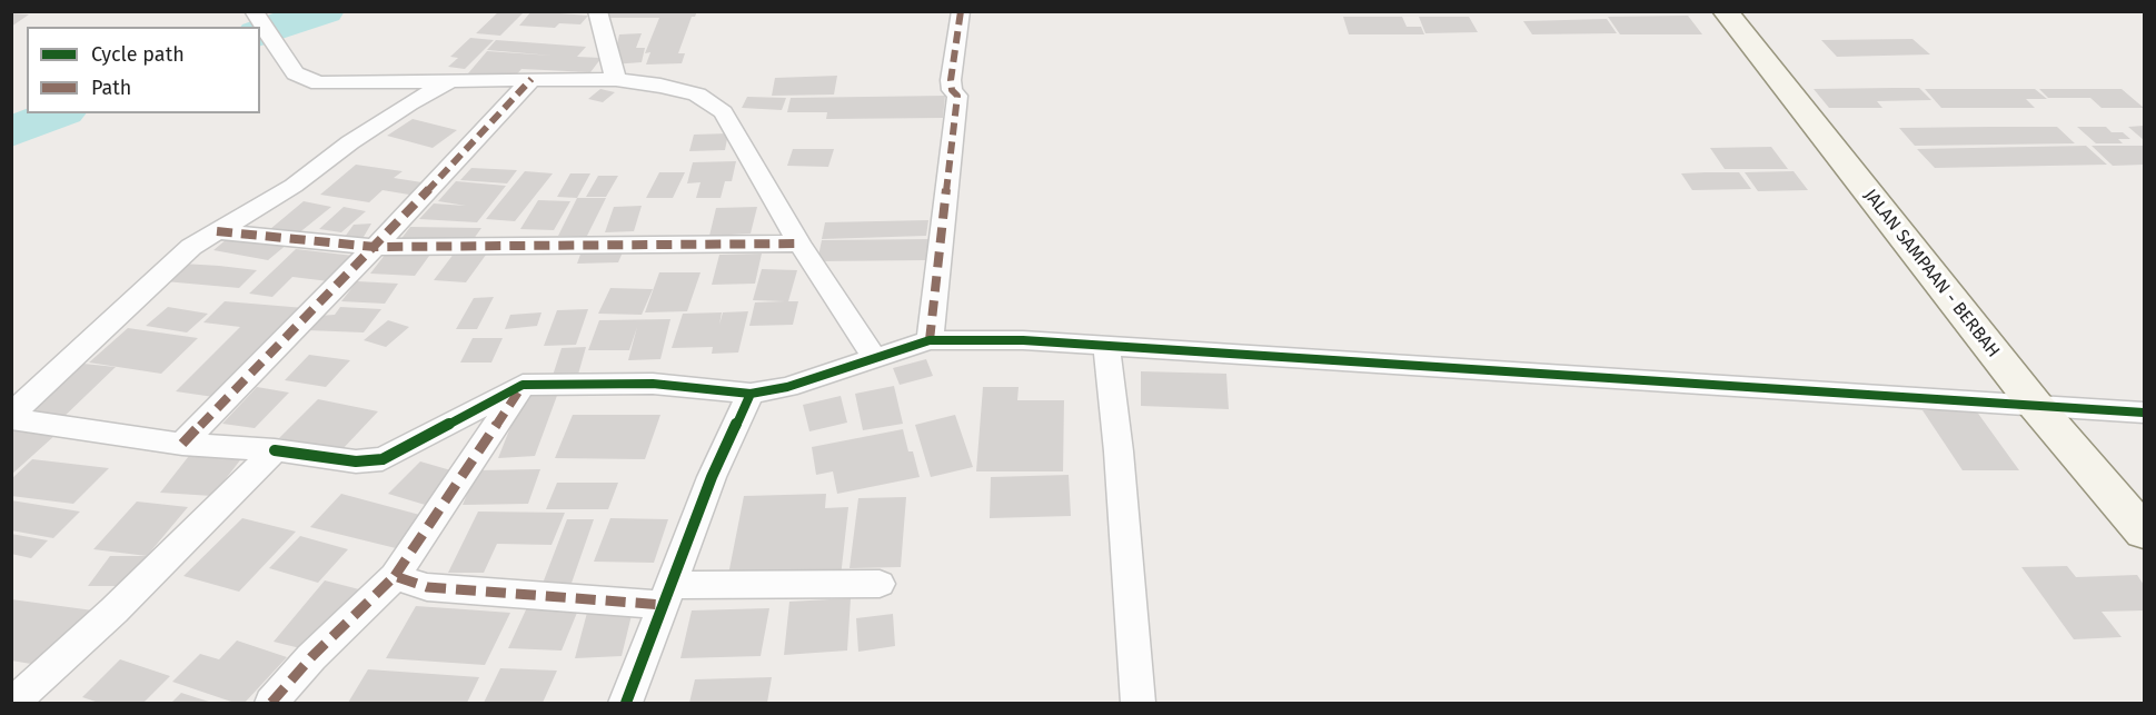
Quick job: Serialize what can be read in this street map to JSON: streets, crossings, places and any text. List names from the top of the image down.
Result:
{
  "streets": {
    "main road": ["JALAN SAMPAAN - BERBAH"]
  },
  "legend": ["Cycle path", "Path"]
}
